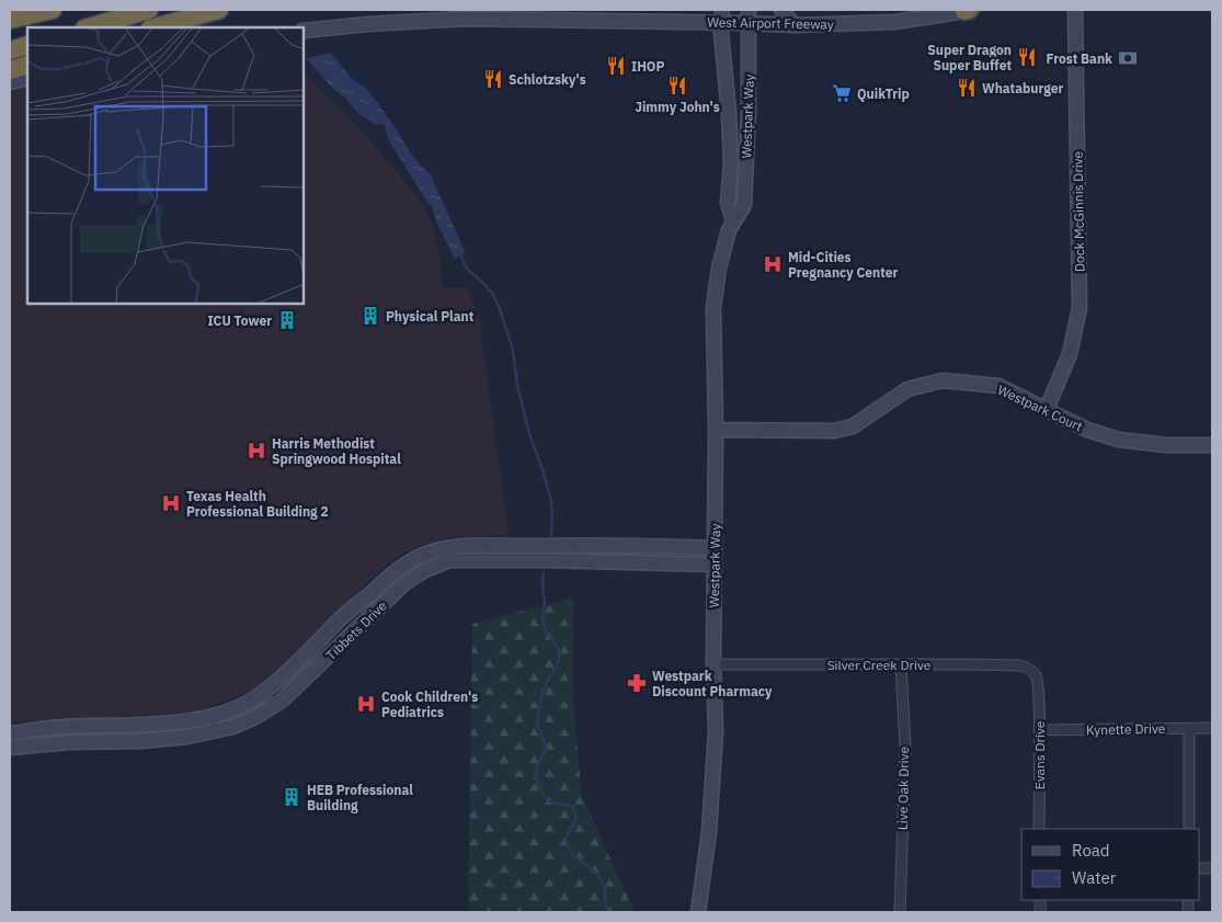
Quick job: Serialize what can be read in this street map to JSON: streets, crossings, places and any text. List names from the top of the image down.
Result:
{
  "streets": {
    "street": [
      "West Airport Freeway",
      "Westpark Way",
      "Dock McGinnis Drive",
      "Westpark Court",
      "Tibbets Drive",
      "Silver Creek Drive",
      "Kynette Drive",
      "Evans Drive",
      "Live Oak Drive"
    ]
  },
  "crossings": [
    ["West Airport Freeway", "Westpark Way"],
    ["Westpark Way", "Westpark Court"],
    ["Westpark Way", "Tibbets Drive"],
    ["Westpark Way", "Silver Creek Drive"],
    ["Dock McGinnis Drive", "Westpark Court"],
    ["Silver Creek Drive", "Evans Drive"],
    ["Silver Creek Drive", "Live Oak Drive"],
    ["Kynette Drive", "Evans Drive"]
  ],
  "places": {
    "restaurant": [
      "Super Dragon Super Buffet",
      "IHOP",
      "Schlotzsky's",
      "Jimmy John's",
      "Whataburger"
    ],
    "bank": ["Frost Bank"],
    "supermarket": ["QuikTrip"],
    "hospital": [
      "Mid-Cities Pregnancy Center",
      "Harris Methodist Springwood Hospital",
      "Texas Health Professional Building 2",
      "Cook Children's Pediatrics"
    ],
    "building": ["Physical Plant", "ICU Tower", "HEB Professional Building"],
    "pharmacy": ["Westpark Discount Pharmacy"]
  },
  "legend": ["Road", "Water"]
}
